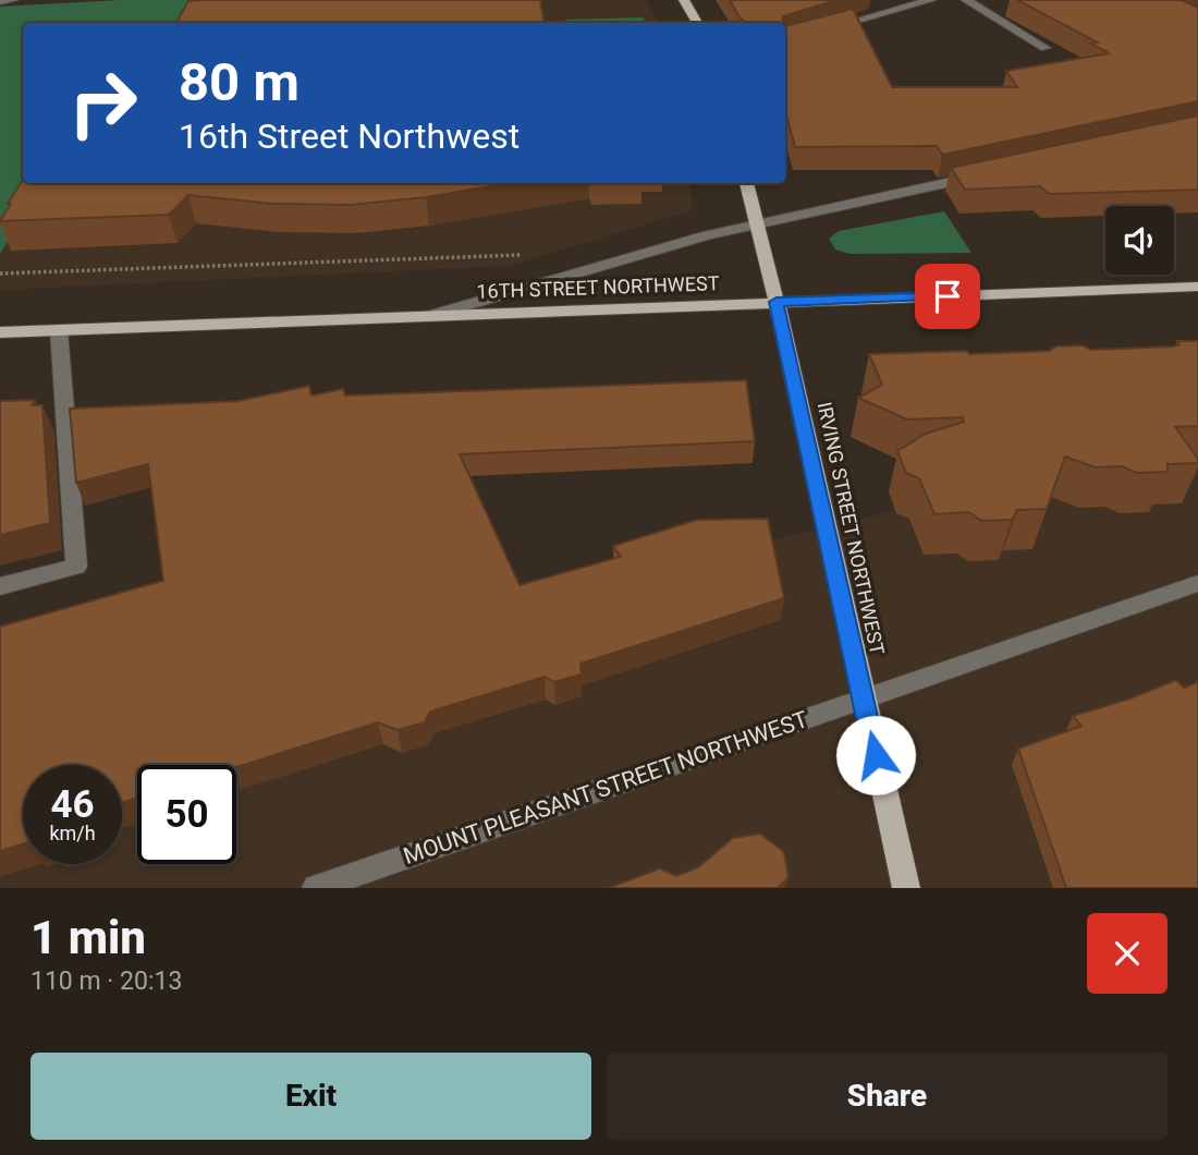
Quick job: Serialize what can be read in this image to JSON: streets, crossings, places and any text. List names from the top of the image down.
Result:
{
  "streets": {
    "main road": ["16TH STREET NORTHWEST", "IRVING STREET NORTHWEST"],
    "street": ["MOUNT PLEASANT STREET NORTHWEST"]
  },
  "crossings": [
    ["16TH STREET NORTHWEST", "IRVING STREET NORTHWEST"],
    ["IRVING STREET NORTHWEST", "MOUNT PLEASANT STREET NORTHWEST"]
  ],
  "page": {
    "turn": ["80 m", "16th Street Northwest"],
    "speed": "46 km/h",
    "limit": "50",
    "heading": ["1 min", "110 m · 20:13"],
    "buttons": ["Exit", "Share"]
  }
}
